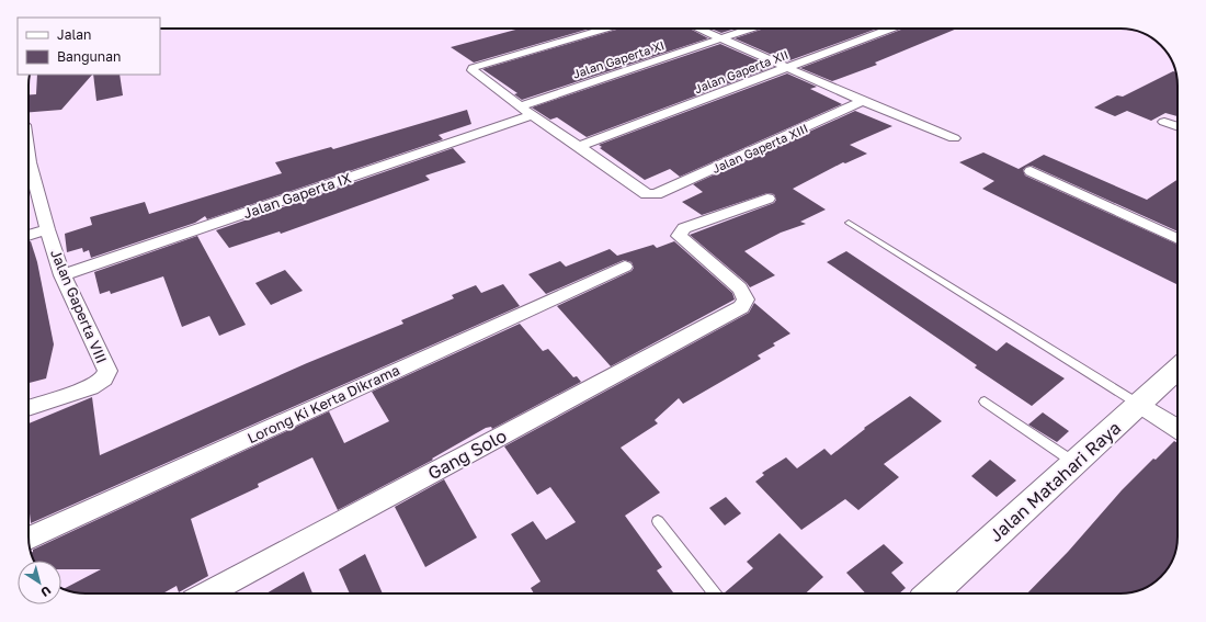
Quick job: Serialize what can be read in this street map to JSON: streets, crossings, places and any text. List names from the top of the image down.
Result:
{
  "streets": {
    "street": [
      "Jalan Gaperta XI",
      "Jalan Gaperta XII",
      "Jalan Gaperta XIII",
      "Jalan Gaperta IX",
      "Jalan Gaperta VIII",
      "Lorong Ki Kerta Dikrama",
      "Gang Solo",
      "Jalan Matahari Raya"
    ]
  },
  "crossings": [
    ["Jalan Gaperta XII", "Jalan Gaperta XIII"],
    ["Jalan Gaperta IX", "Jalan Gaperta VIII"]
  ],
  "legend": ["Jalan", "Bangunan"],
  "north": "bottom right"
}
